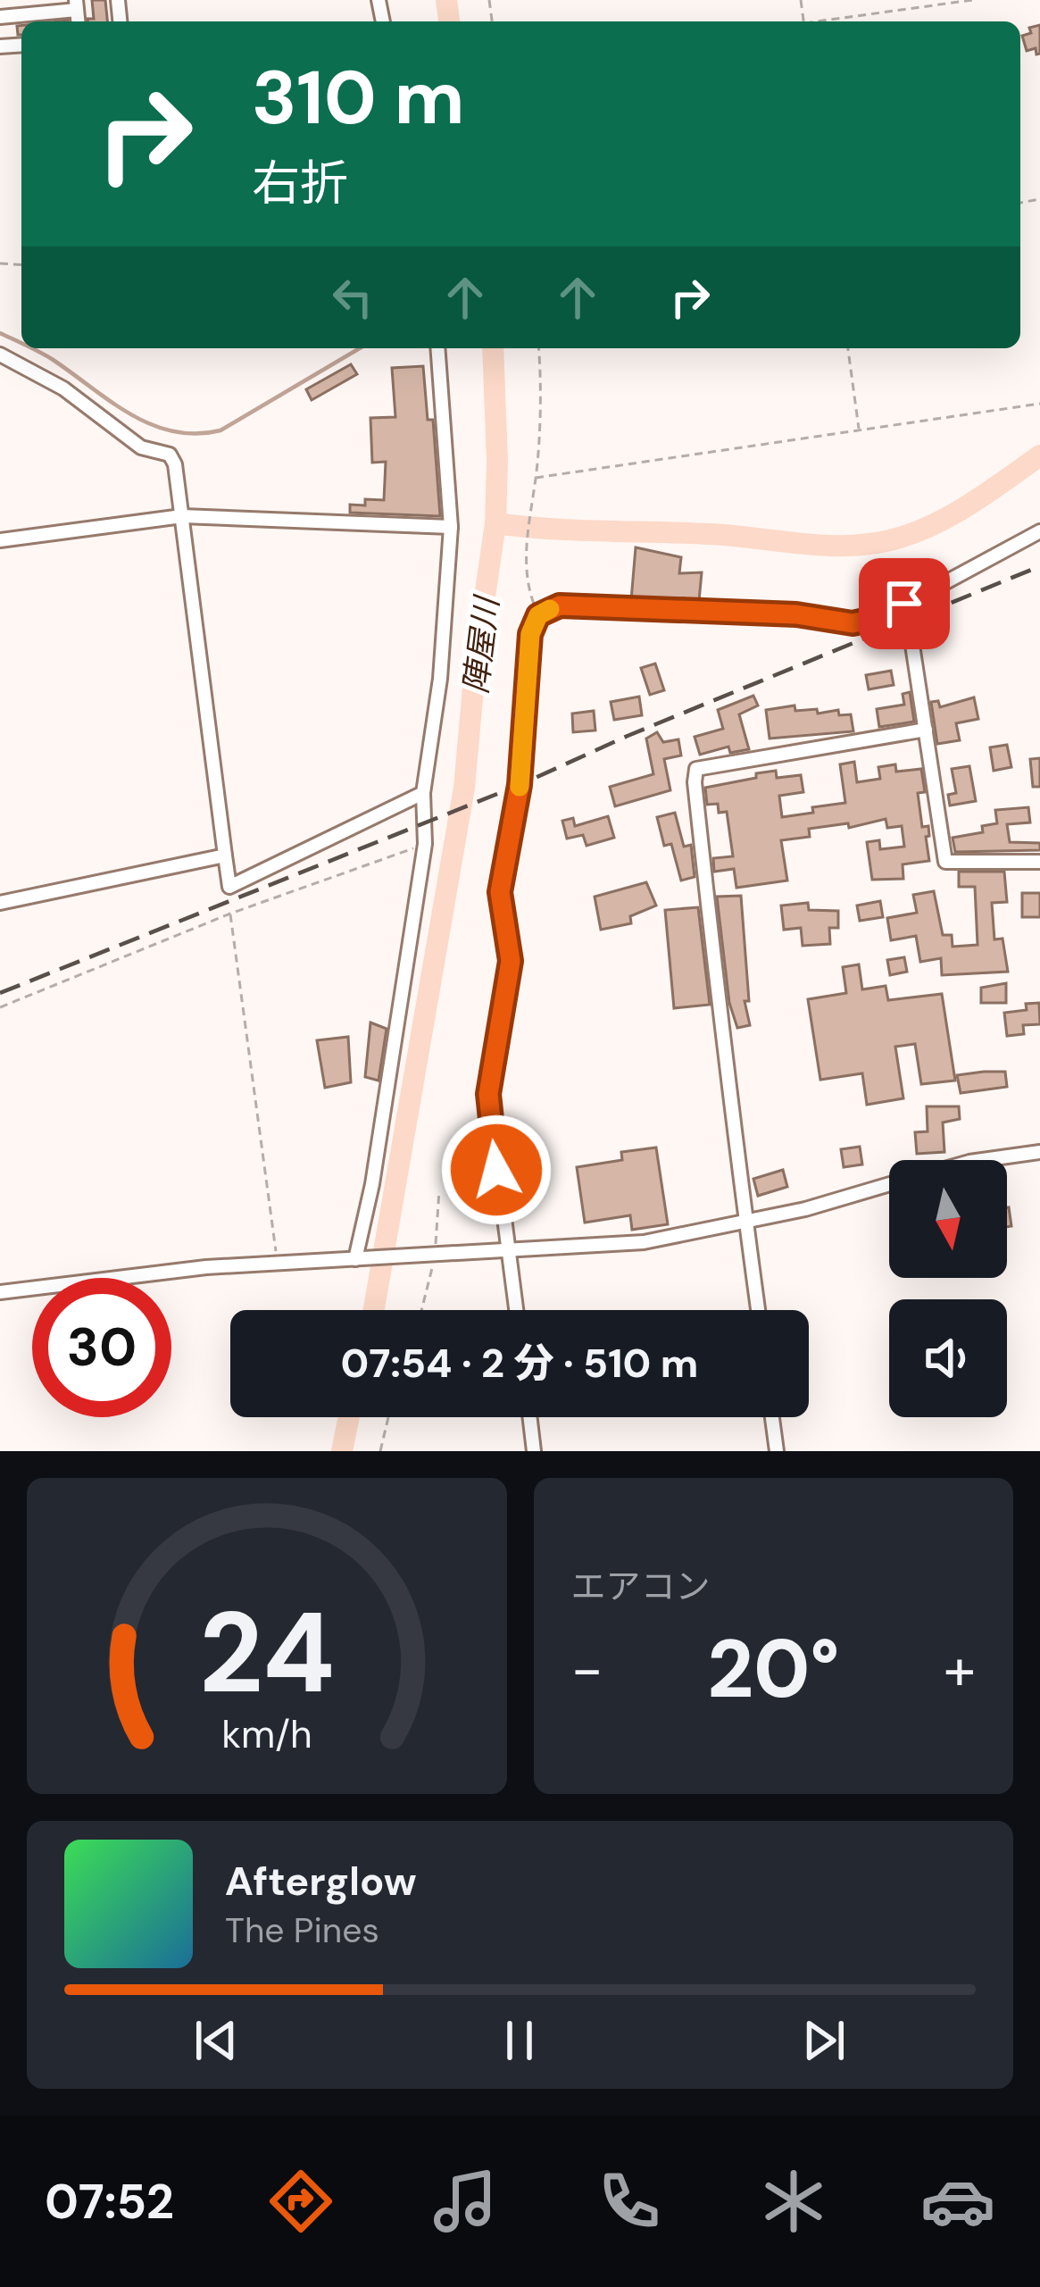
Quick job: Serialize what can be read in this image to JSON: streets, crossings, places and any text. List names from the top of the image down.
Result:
{
  "water": ["陣屋川"],
  "north": "bottom",
  "page": {
    "turn": ["310 m", "右折"],
    "limit": "30",
    "trip": "07:54 · 2 分 · 510 m",
    "tile": "エアコン",
    "heat": ["−", "20°", "+"],
    "song": ["Afterglow", "The Pines"],
    "tabs": "07:52",
    "gauge": ["24", "km/h"]
  }
}
